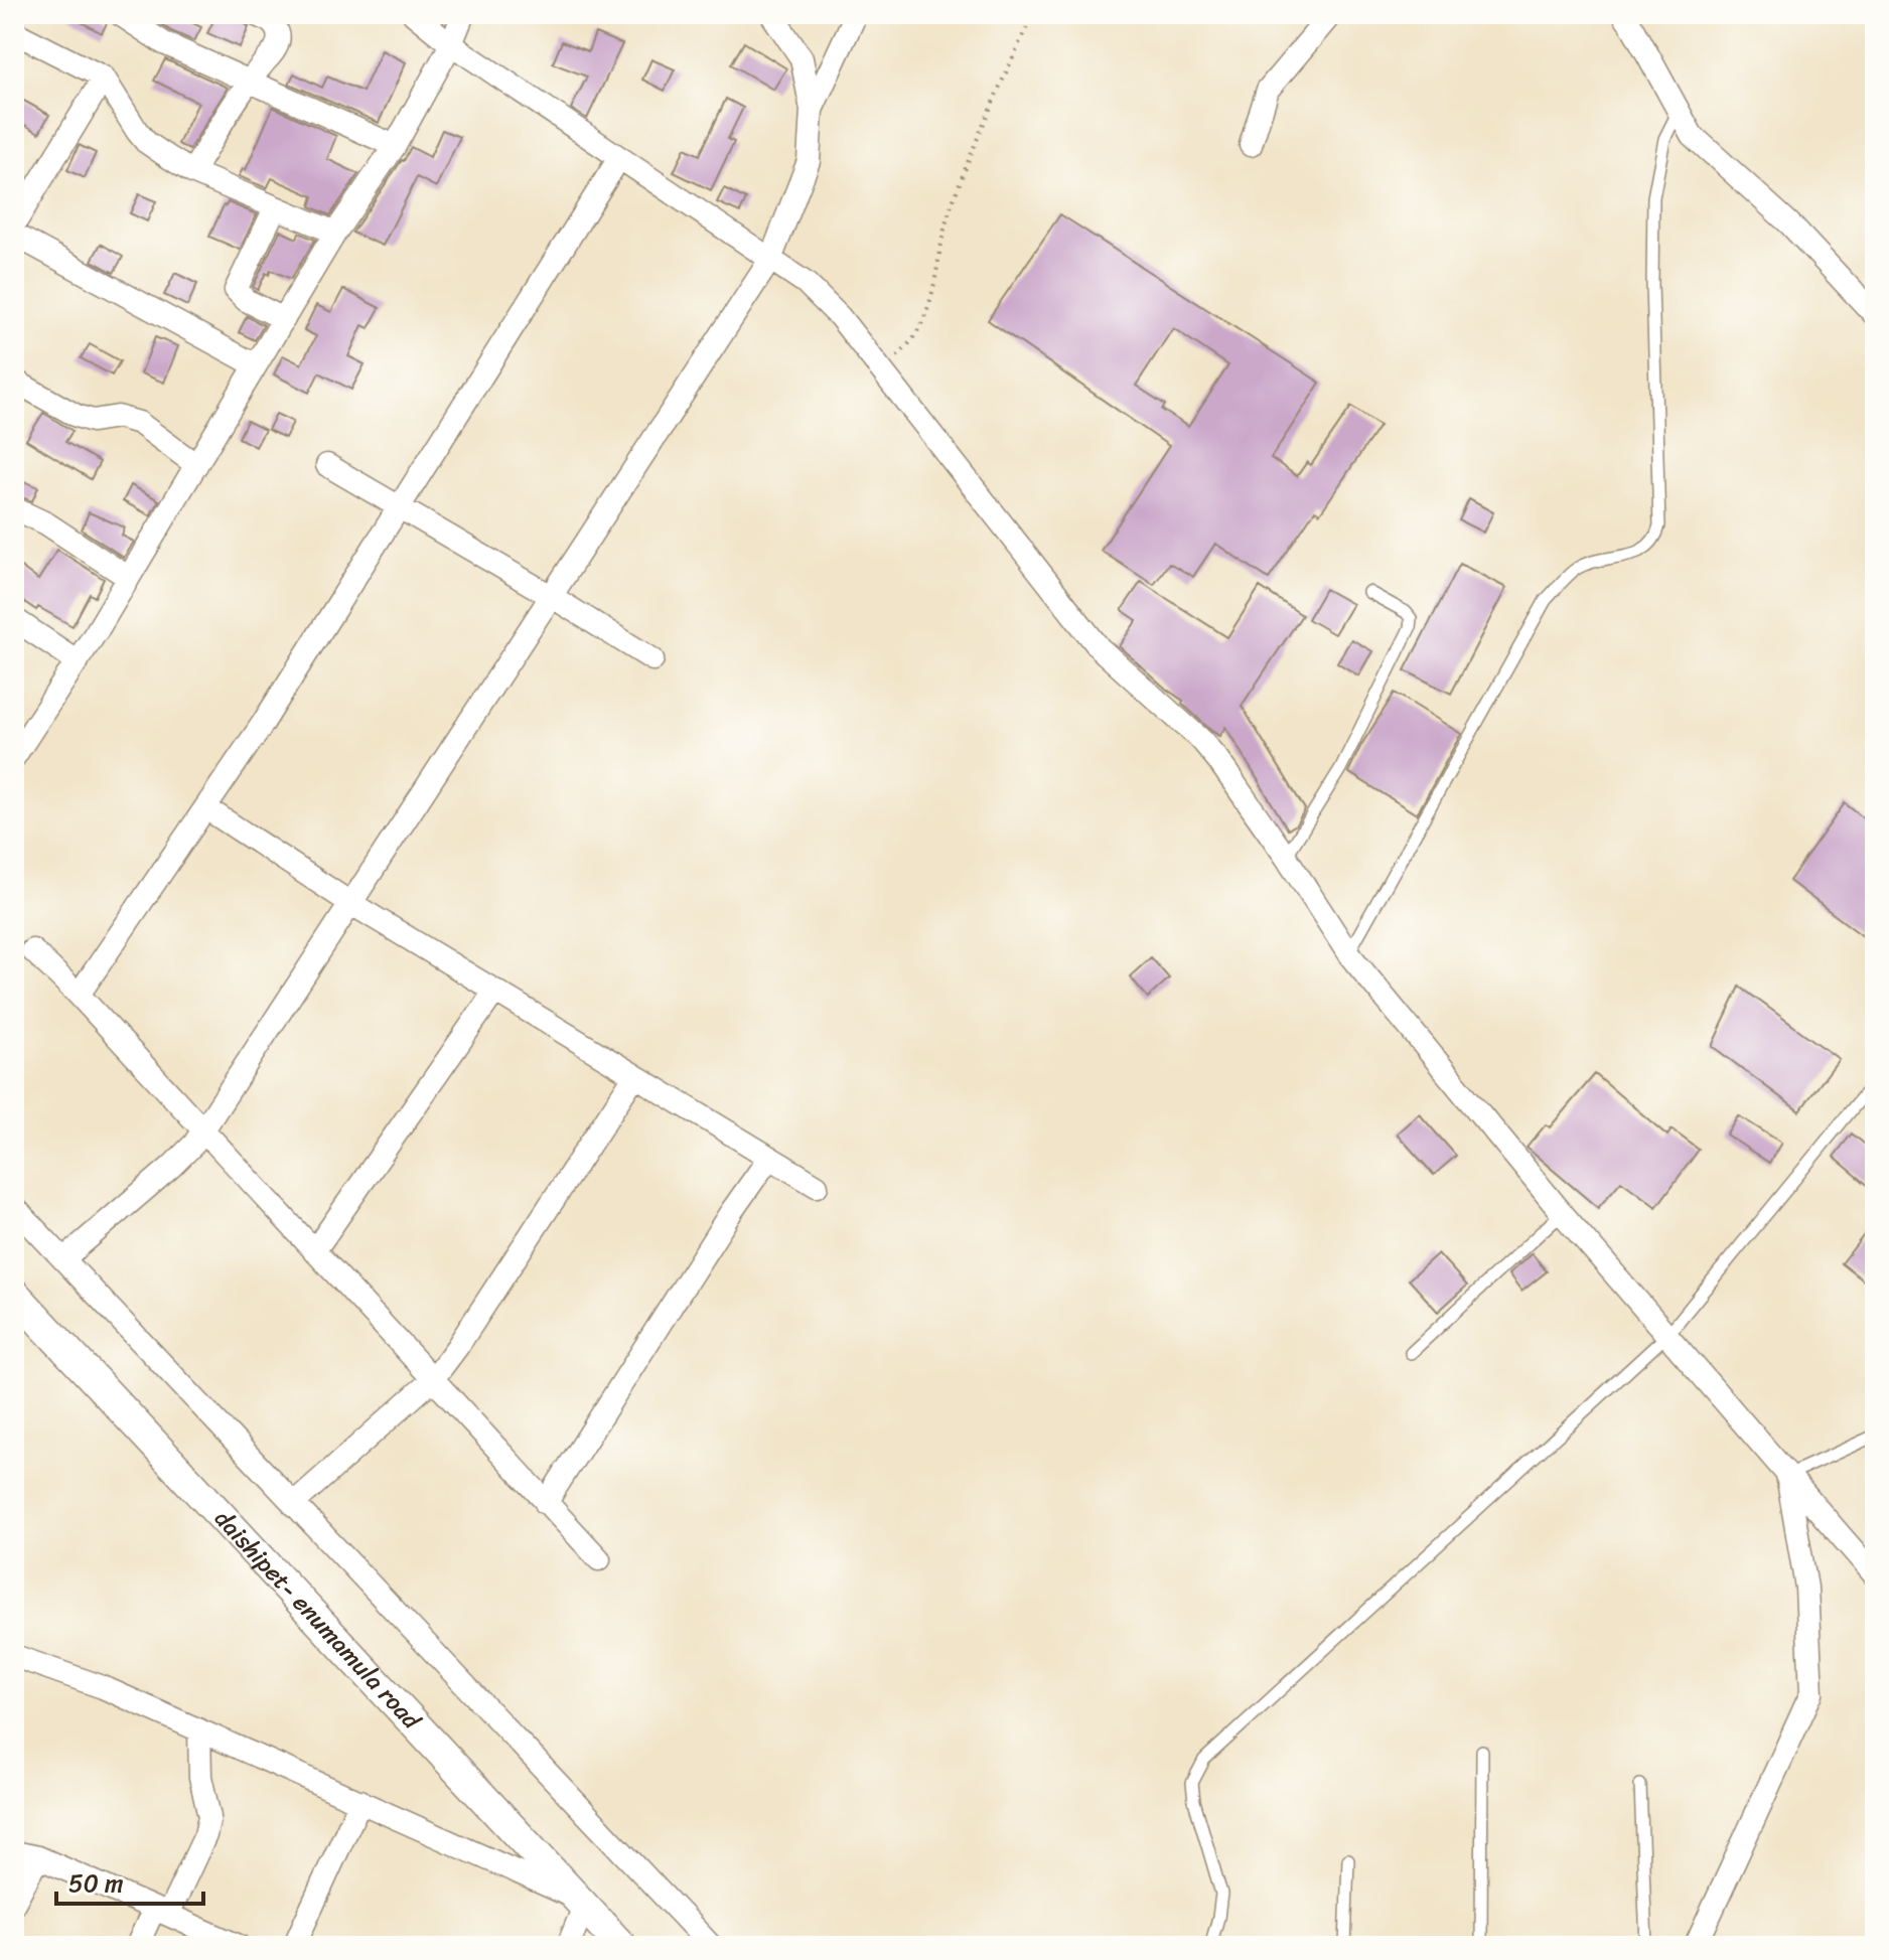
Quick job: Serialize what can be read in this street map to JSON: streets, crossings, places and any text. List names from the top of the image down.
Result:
{
  "streets": {
    "street": ["daishipet- enumamula road"]
  },
  "scale_bar": "50 m"
}
